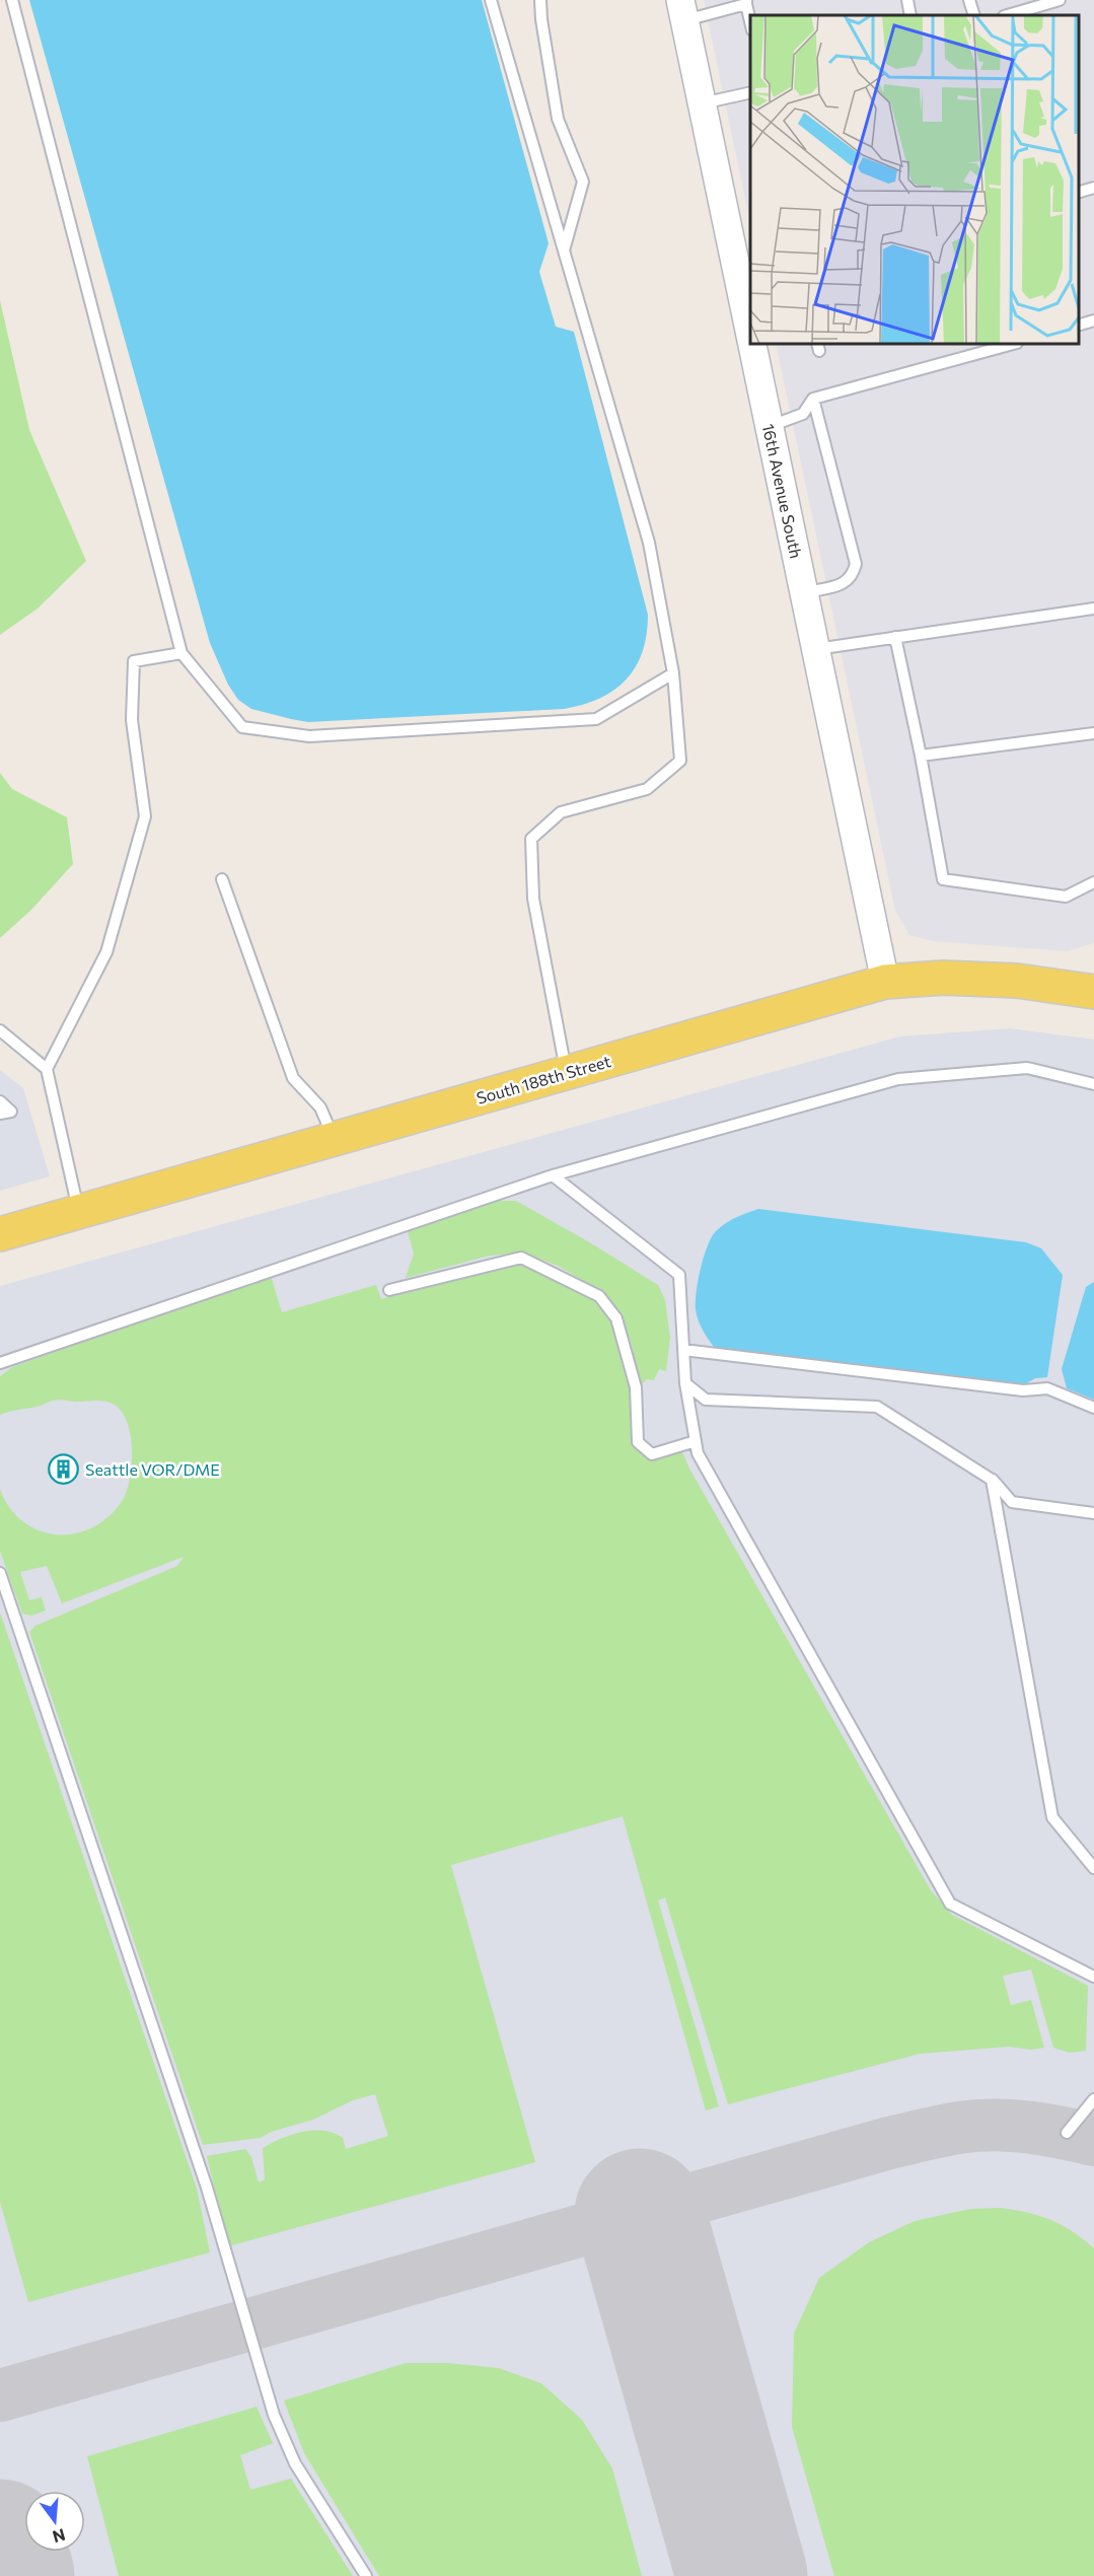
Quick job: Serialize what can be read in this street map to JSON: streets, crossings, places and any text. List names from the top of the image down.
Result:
{
  "streets": {
    "main road": ["South 188th Street"],
    "street": ["16th Avenue South"]
  },
  "crossings": [
    ["16th Avenue South", "South 188th Street"]
  ],
  "places": {
    "building": ["Seattle VOR/DME"]
  },
  "north": "bottom"
}
